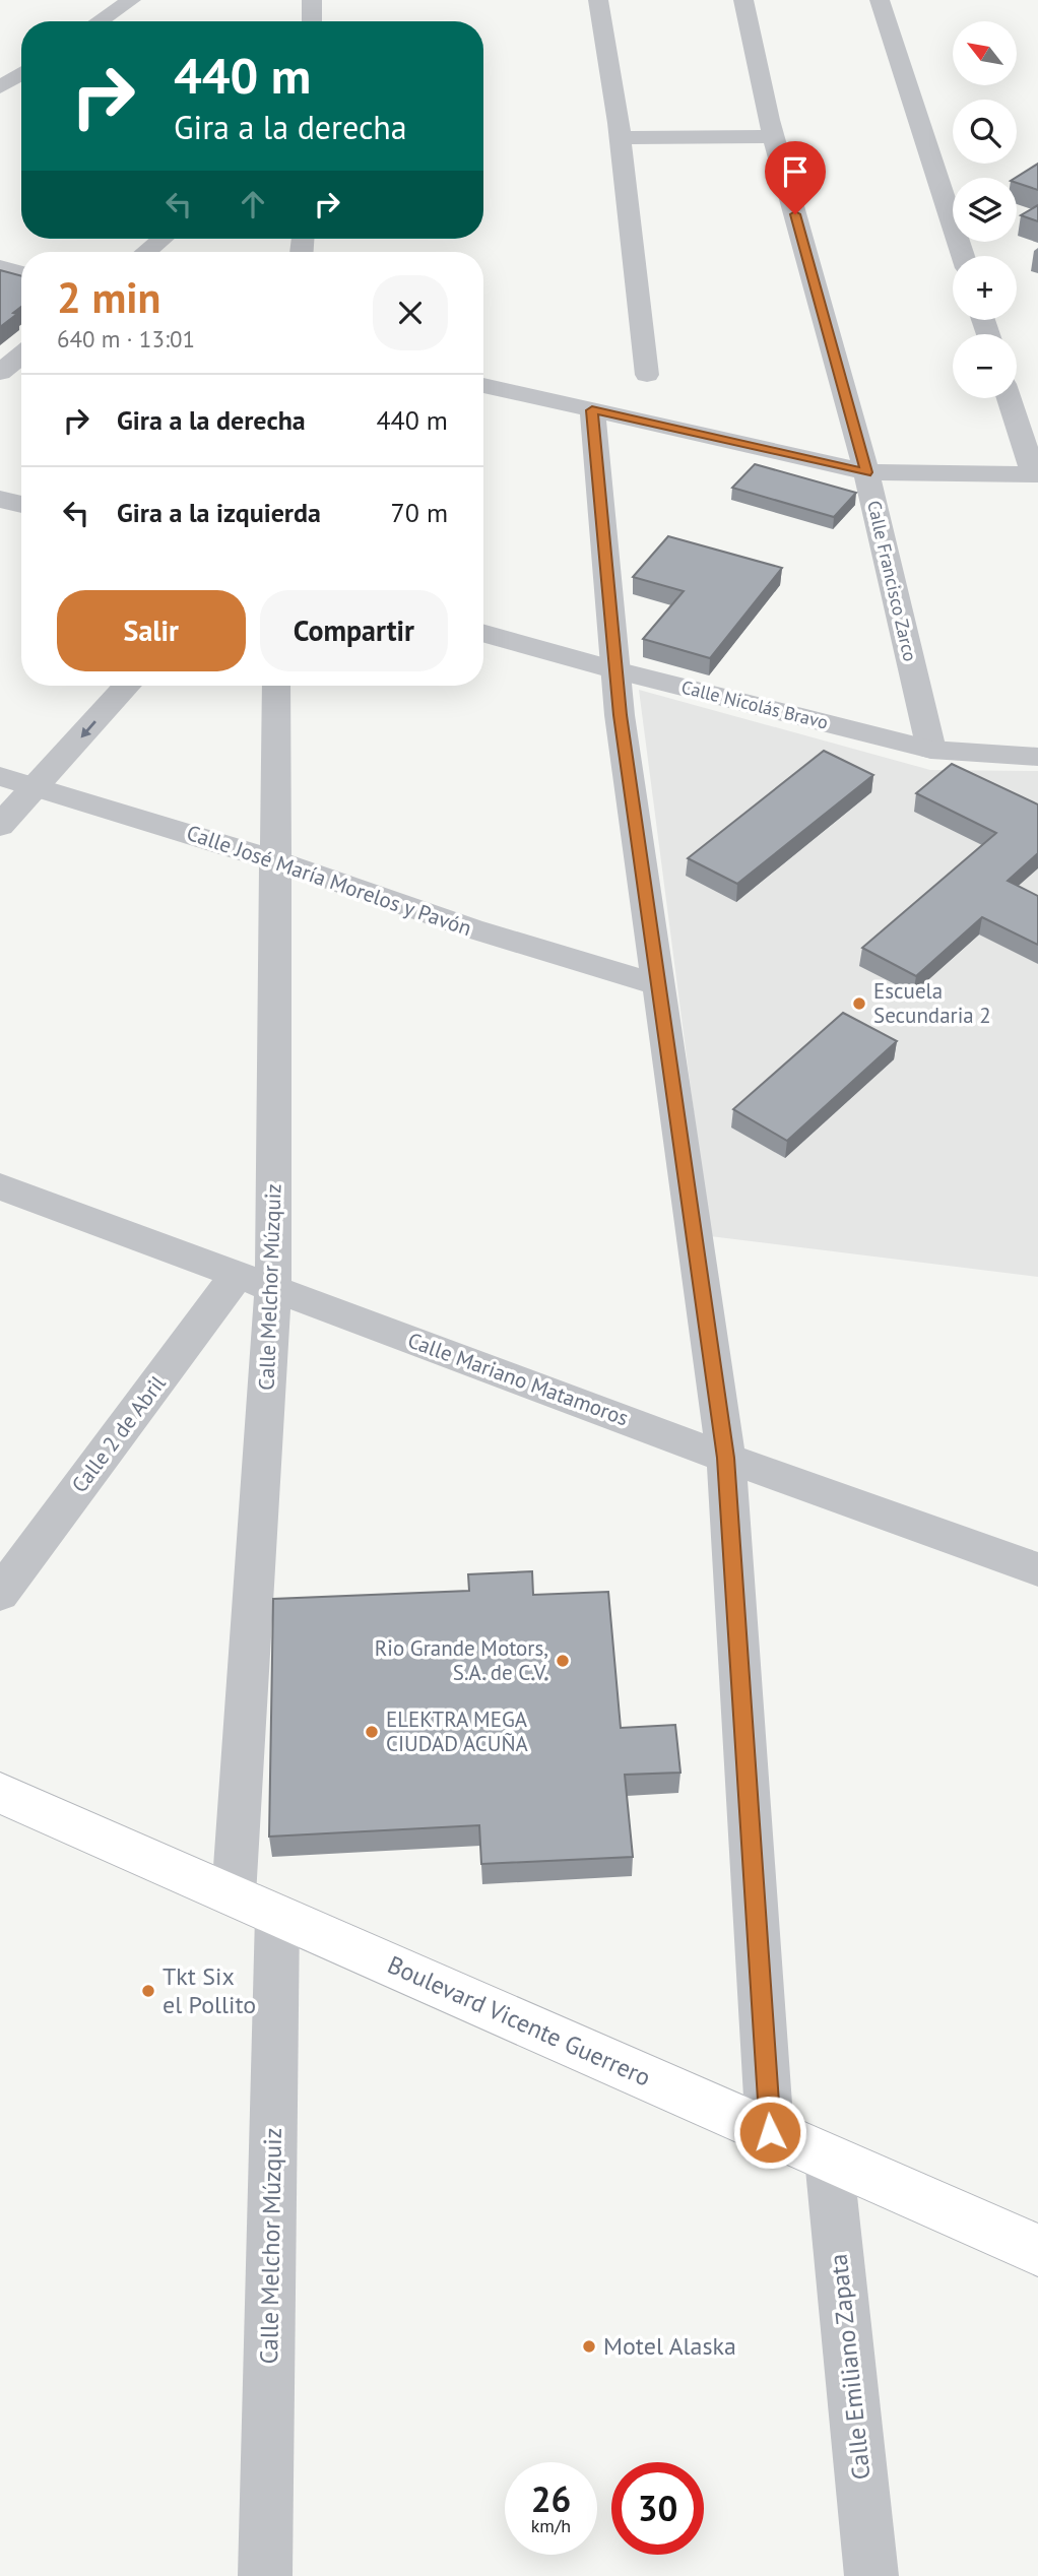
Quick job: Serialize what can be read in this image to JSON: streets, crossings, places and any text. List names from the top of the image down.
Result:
{
  "streets": {
    "main road": ["Boulevard Vicente Guerrero"],
    "street": [
      "Calle Francisco Zarco",
      "Calle Nicolás Bravo",
      "Calle José María Morelos y Pavón",
      "Calle Melchor Múzquiz",
      "Calle Mariano Matamoros",
      "Calle 2 de Abril",
      "Calle Emiliano Zapata"
    ]
  },
  "crossings": [
    ["Calle Francisco Zarco", "Calle Nicolás Bravo"],
    ["Calle José María Morelos y Pavón", "Calle Melchor Múzquiz"],
    ["Calle Melchor Múzquiz", "Calle Mariano Matamoros"],
    ["Calle Melchor Múzquiz", "Boulevard Vicente Guerrero"],
    ["Calle Mariano Matamoros", "Calle 2 de Abril"],
    ["Boulevard Vicente Guerrero", "Calle Emiliano Zapata"]
  ],
  "places": [
    "Escuela Secundaria 2",
    "Rio Grande Motors, S.A. de C.V.",
    "ELEKTRA MEGA CIUDAD ACUÑA",
    "Tkt Six el Pollito",
    "Motel Alaska"
  ],
  "north": "top left",
  "page": {
    "map_buttons": ["+", "−"],
    "turn": ["440 m", "Gira a la derecha"],
    "heading": ["2 min", "640 m · 13:01"],
    "list": [
      {
        "name": "Gira a la derecha",
        "value": "440 m"
      },
      {
        "name": "Gira a la izquierda",
        "value": "70 m"
      }
    ],
    "buttons": ["Salir", "Compartir"],
    "speed": "26 km/h",
    "limit": "30"
  }
}
